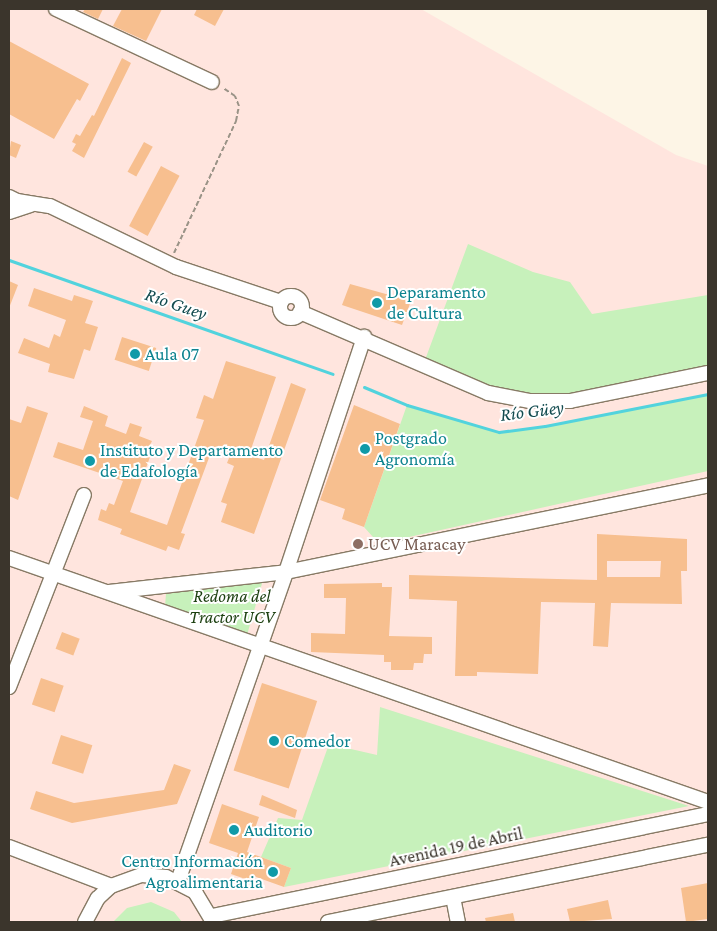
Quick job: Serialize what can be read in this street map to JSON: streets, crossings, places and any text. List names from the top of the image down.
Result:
{
  "streets": {
    "lane": ["Avenida 19 de Abril"]
  },
  "water": ["Río Guey", "Río Güey"],
  "parks": ["Redoma del Tractor UCV"],
  "places": [
    "Deparamento de Cultura",
    "Aula 07",
    "Postgrado Agronomía",
    "Instituto y Departamento de Edafología",
    "UCV Maracay",
    "Comedor",
    "Auditorio",
    "Centro Información Agroalimentaria"
  ]
}
